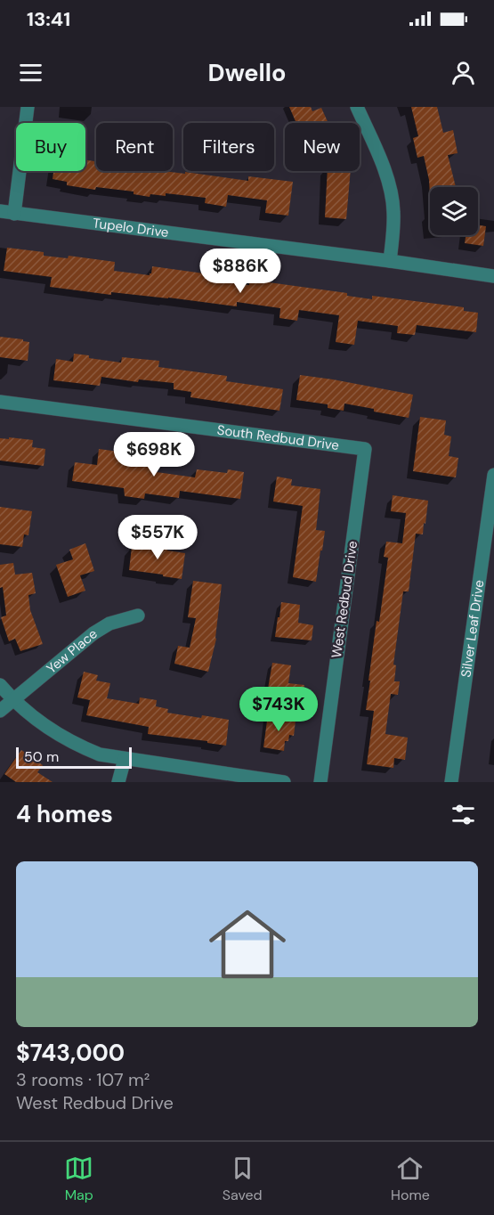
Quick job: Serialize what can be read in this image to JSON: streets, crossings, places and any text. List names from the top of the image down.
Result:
{
  "streets": {
    "street": [
      "Tupelo Drive",
      "South Redbud Drive",
      "West Redbud Drive",
      "Silver Leaf Drive",
      "Yew Place"
    ]
  },
  "crossings": [
    ["South Redbud Drive", "West Redbud Drive"]
  ],
  "scale_bar": "50 m",
  "page": {
    "status": "13:41",
    "header": "Dwello",
    "chip": [
      "Buy",
      "Rent",
      "Filters",
      "New"
    ],
    "price": [
      "$886K",
      "$698K",
      "$557K",
      "$743K"
    ],
    "scale": "50 m",
    "heading": "4 homes",
    "list": [
      {
        "name": "$743,000",
        "note": "3 rooms · 107 m² · West Redbud Drive"
      }
    ],
    "tabs": ["Map", "Saved", "Home"]
  }
}
